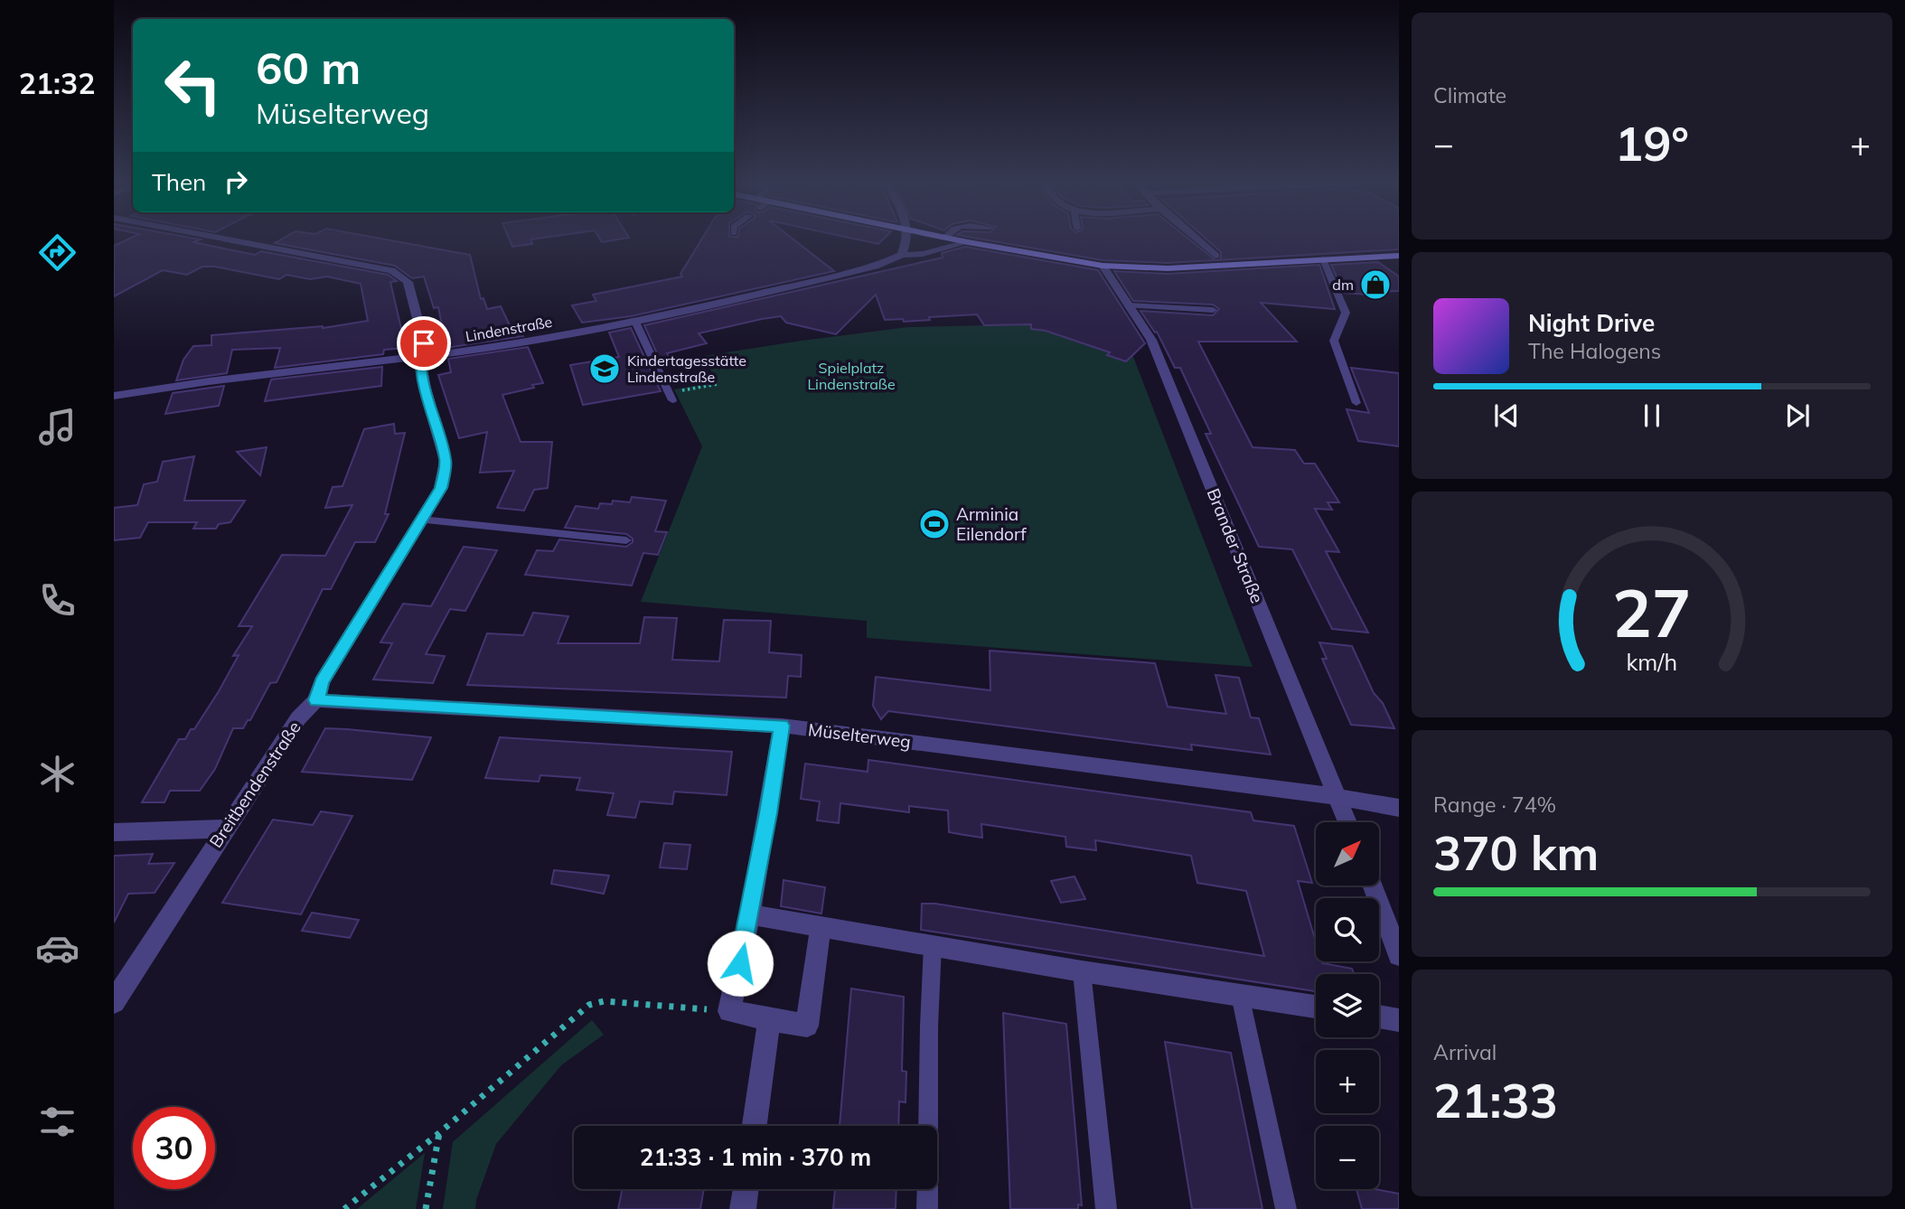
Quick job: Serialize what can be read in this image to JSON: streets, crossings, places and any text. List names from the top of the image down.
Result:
{
  "streets": {
    "street": [
      "Lindenstraße",
      "Brander Straße",
      "Müselterweg",
      "Breitbendenstraße"
    ]
  },
  "crossings": [
    ["Lindenstraße", "Breitbendenstraße"],
    ["Brander Straße", "Müselterweg"],
    ["Müselterweg", "Breitbendenstraße"]
  ],
  "parks": ["Spielplatz Lindenstraße"],
  "places": {
    "shop": ["dm"],
    "school or university": ["Kindertagesstätte Lindenstraße"],
    "sports": ["Arminia Eilendorf"]
  },
  "north": "top right",
  "page": {
    "tabs": "21:32",
    "tile": [
      "Climate",
      ["Range · 74%", "370 km"],
      ["Arrival", "21:33"]
    ],
    "turn": ["60 m", "Müselterweg"],
    "heat": ["−", "19°", "+"],
    "then": "Then",
    "song": ["Night Drive", "The Halogens"],
    "map_buttons": ["+", "−"],
    "limit": "30",
    "trip": "21:33 · 1 min · 370 m",
    "gauge": ["27", "km/h"]
  }
}
